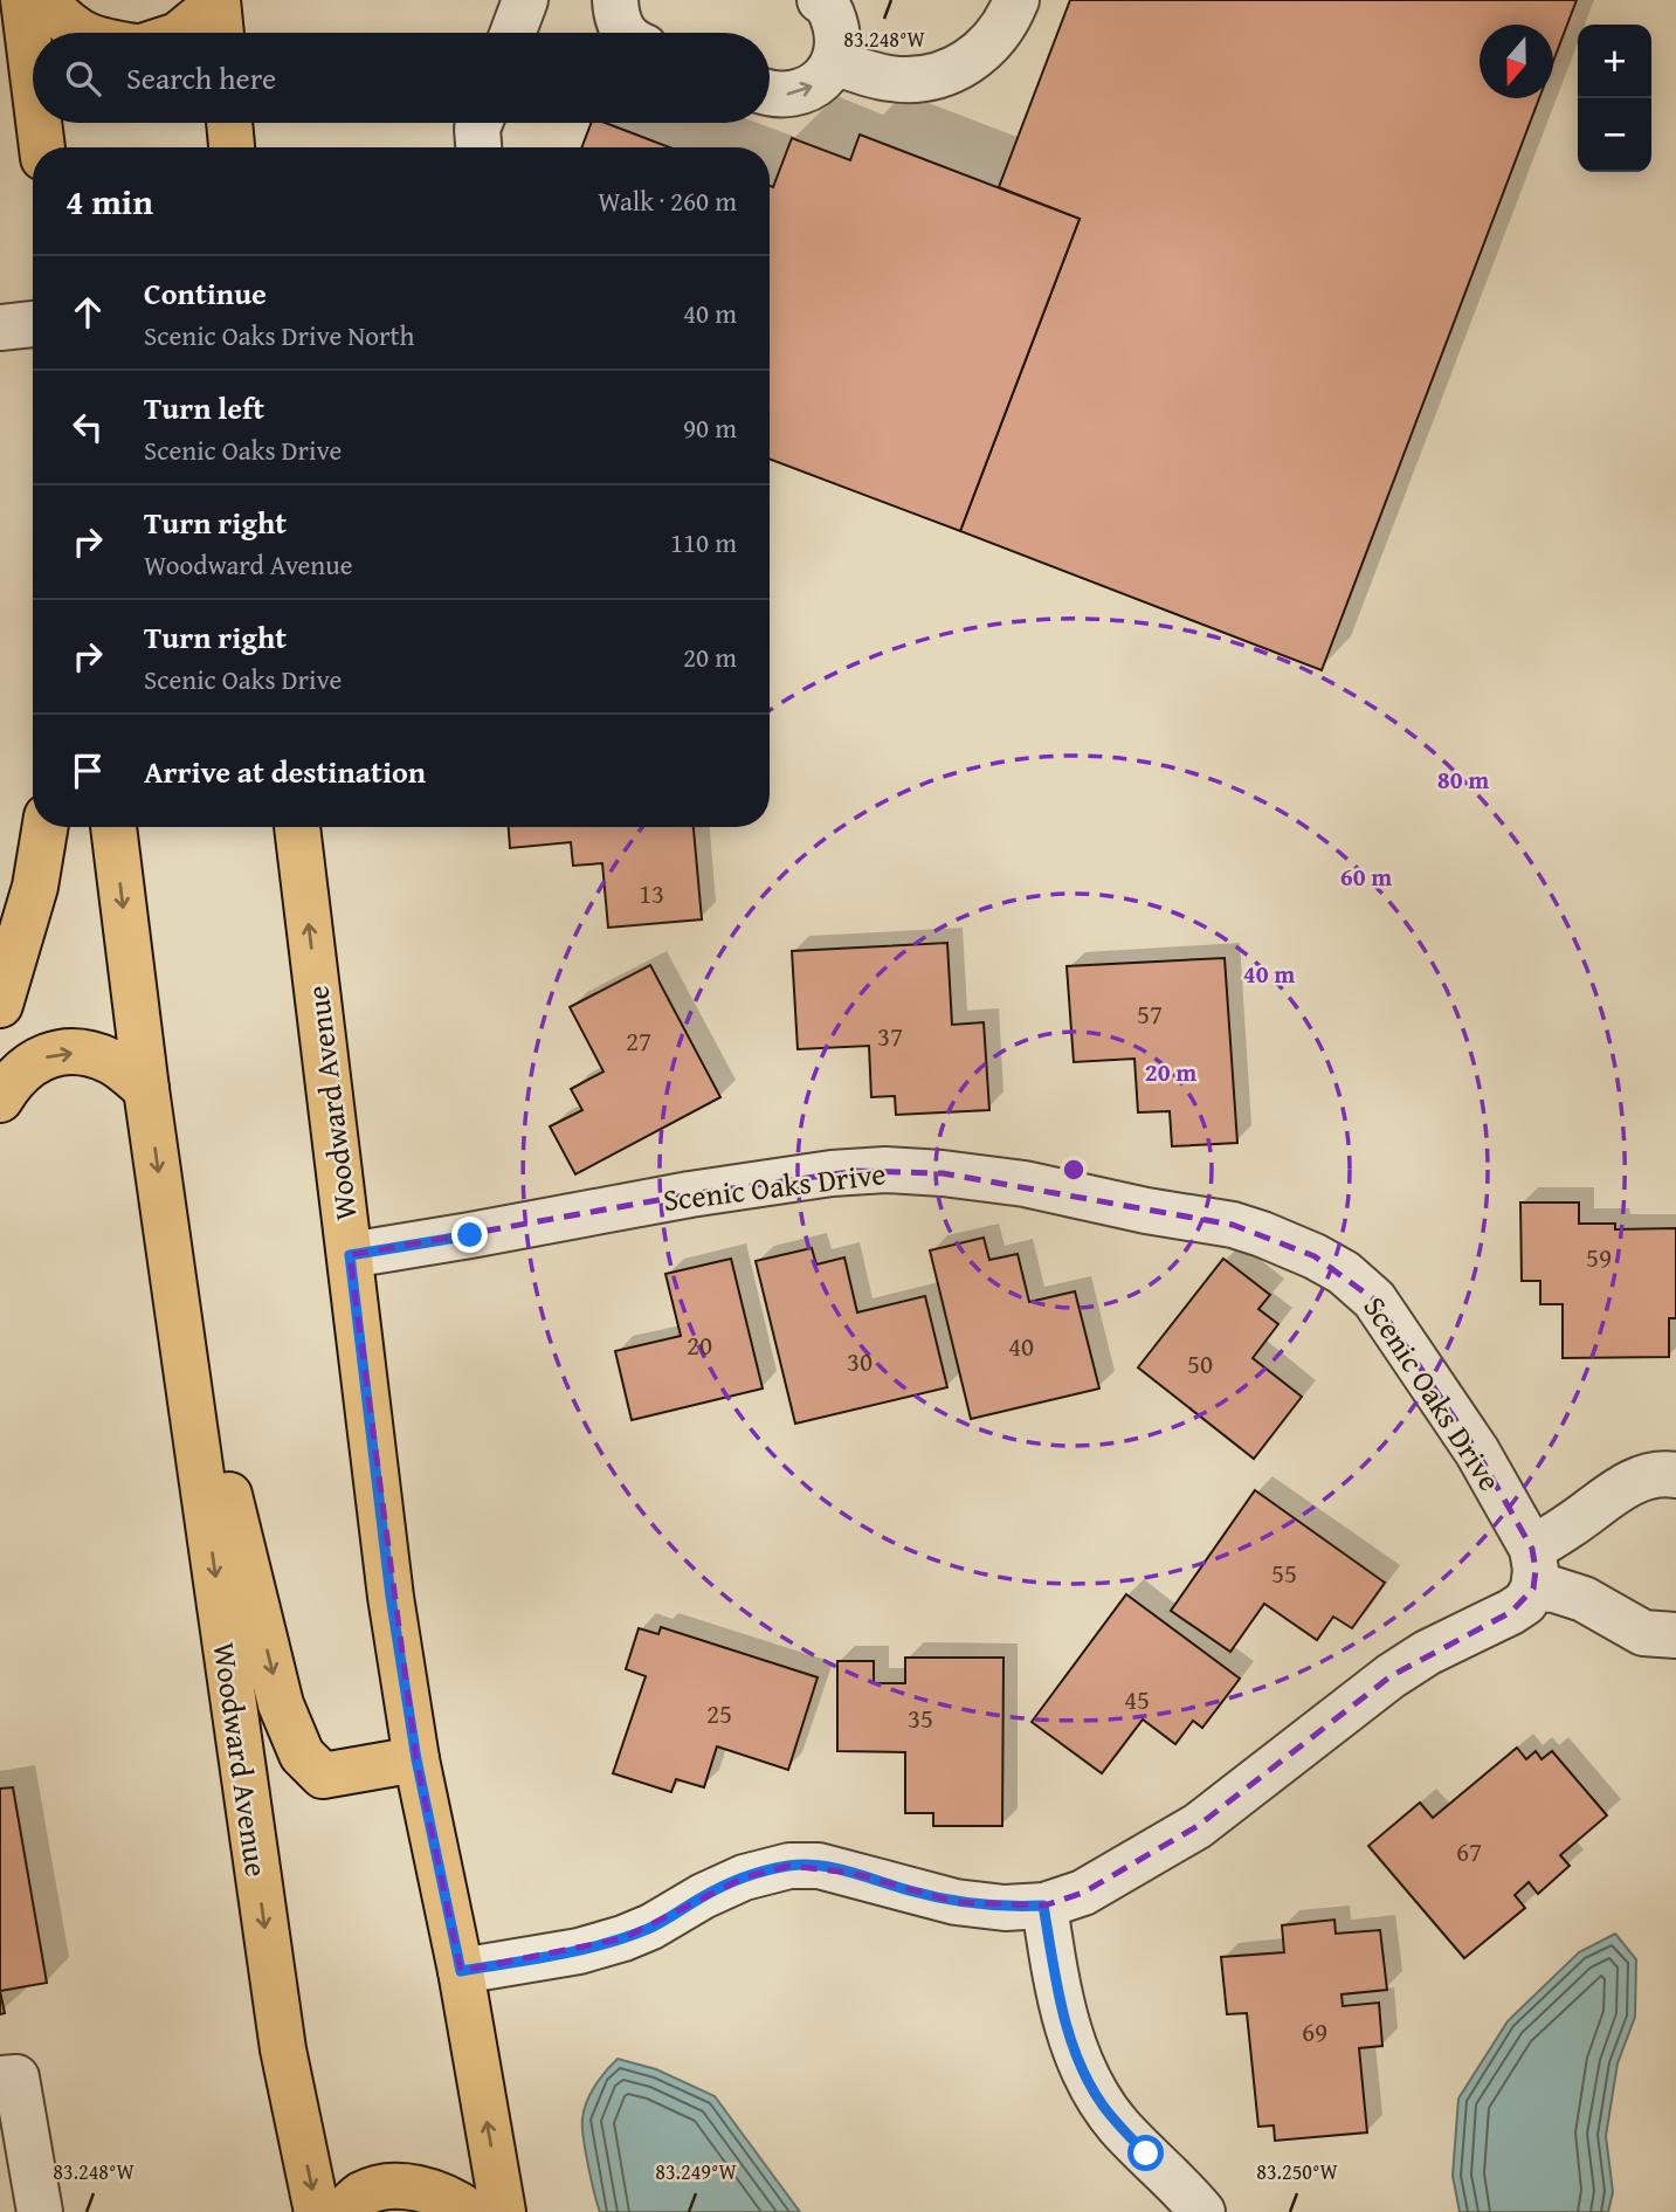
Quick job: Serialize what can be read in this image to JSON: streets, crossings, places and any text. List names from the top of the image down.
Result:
{
  "streets": {
    "main road": ["Woodward Avenue"],
    "street": ["Scenic Oaks Drive"]
  },
  "crossings": [
    ["Woodward Avenue", "Scenic Oaks Drive"]
  ],
  "house_numbers": [
    "13",
    "57",
    "37",
    "27",
    "59",
    "20",
    "40",
    "30",
    "50",
    "55",
    "45",
    "25",
    "35",
    "67",
    "69"
  ],
  "north": "bottom",
  "page": {
    "map_buttons": ["+", "−"],
    "search": "Search here",
    "heading": ["4 min", "Walk · 260 m"],
    "list": [
      ["Continue", "Scenic Oaks Drive North", "40 m"],
      ["Turn left", "Scenic Oaks Drive", "90 m"],
      ["Turn right", "Woodward Avenue", "110 m"],
      ["Turn right", "Scenic Oaks Drive", "20 m"],
      "Arrive at destination"
    ]
  },
  "coordinates": ["83.248°W", "83.249°W", "83.250°W"],
  "rings": [
    "80 m",
    "60 m",
    "40 m",
    "20 m"
  ]
}
